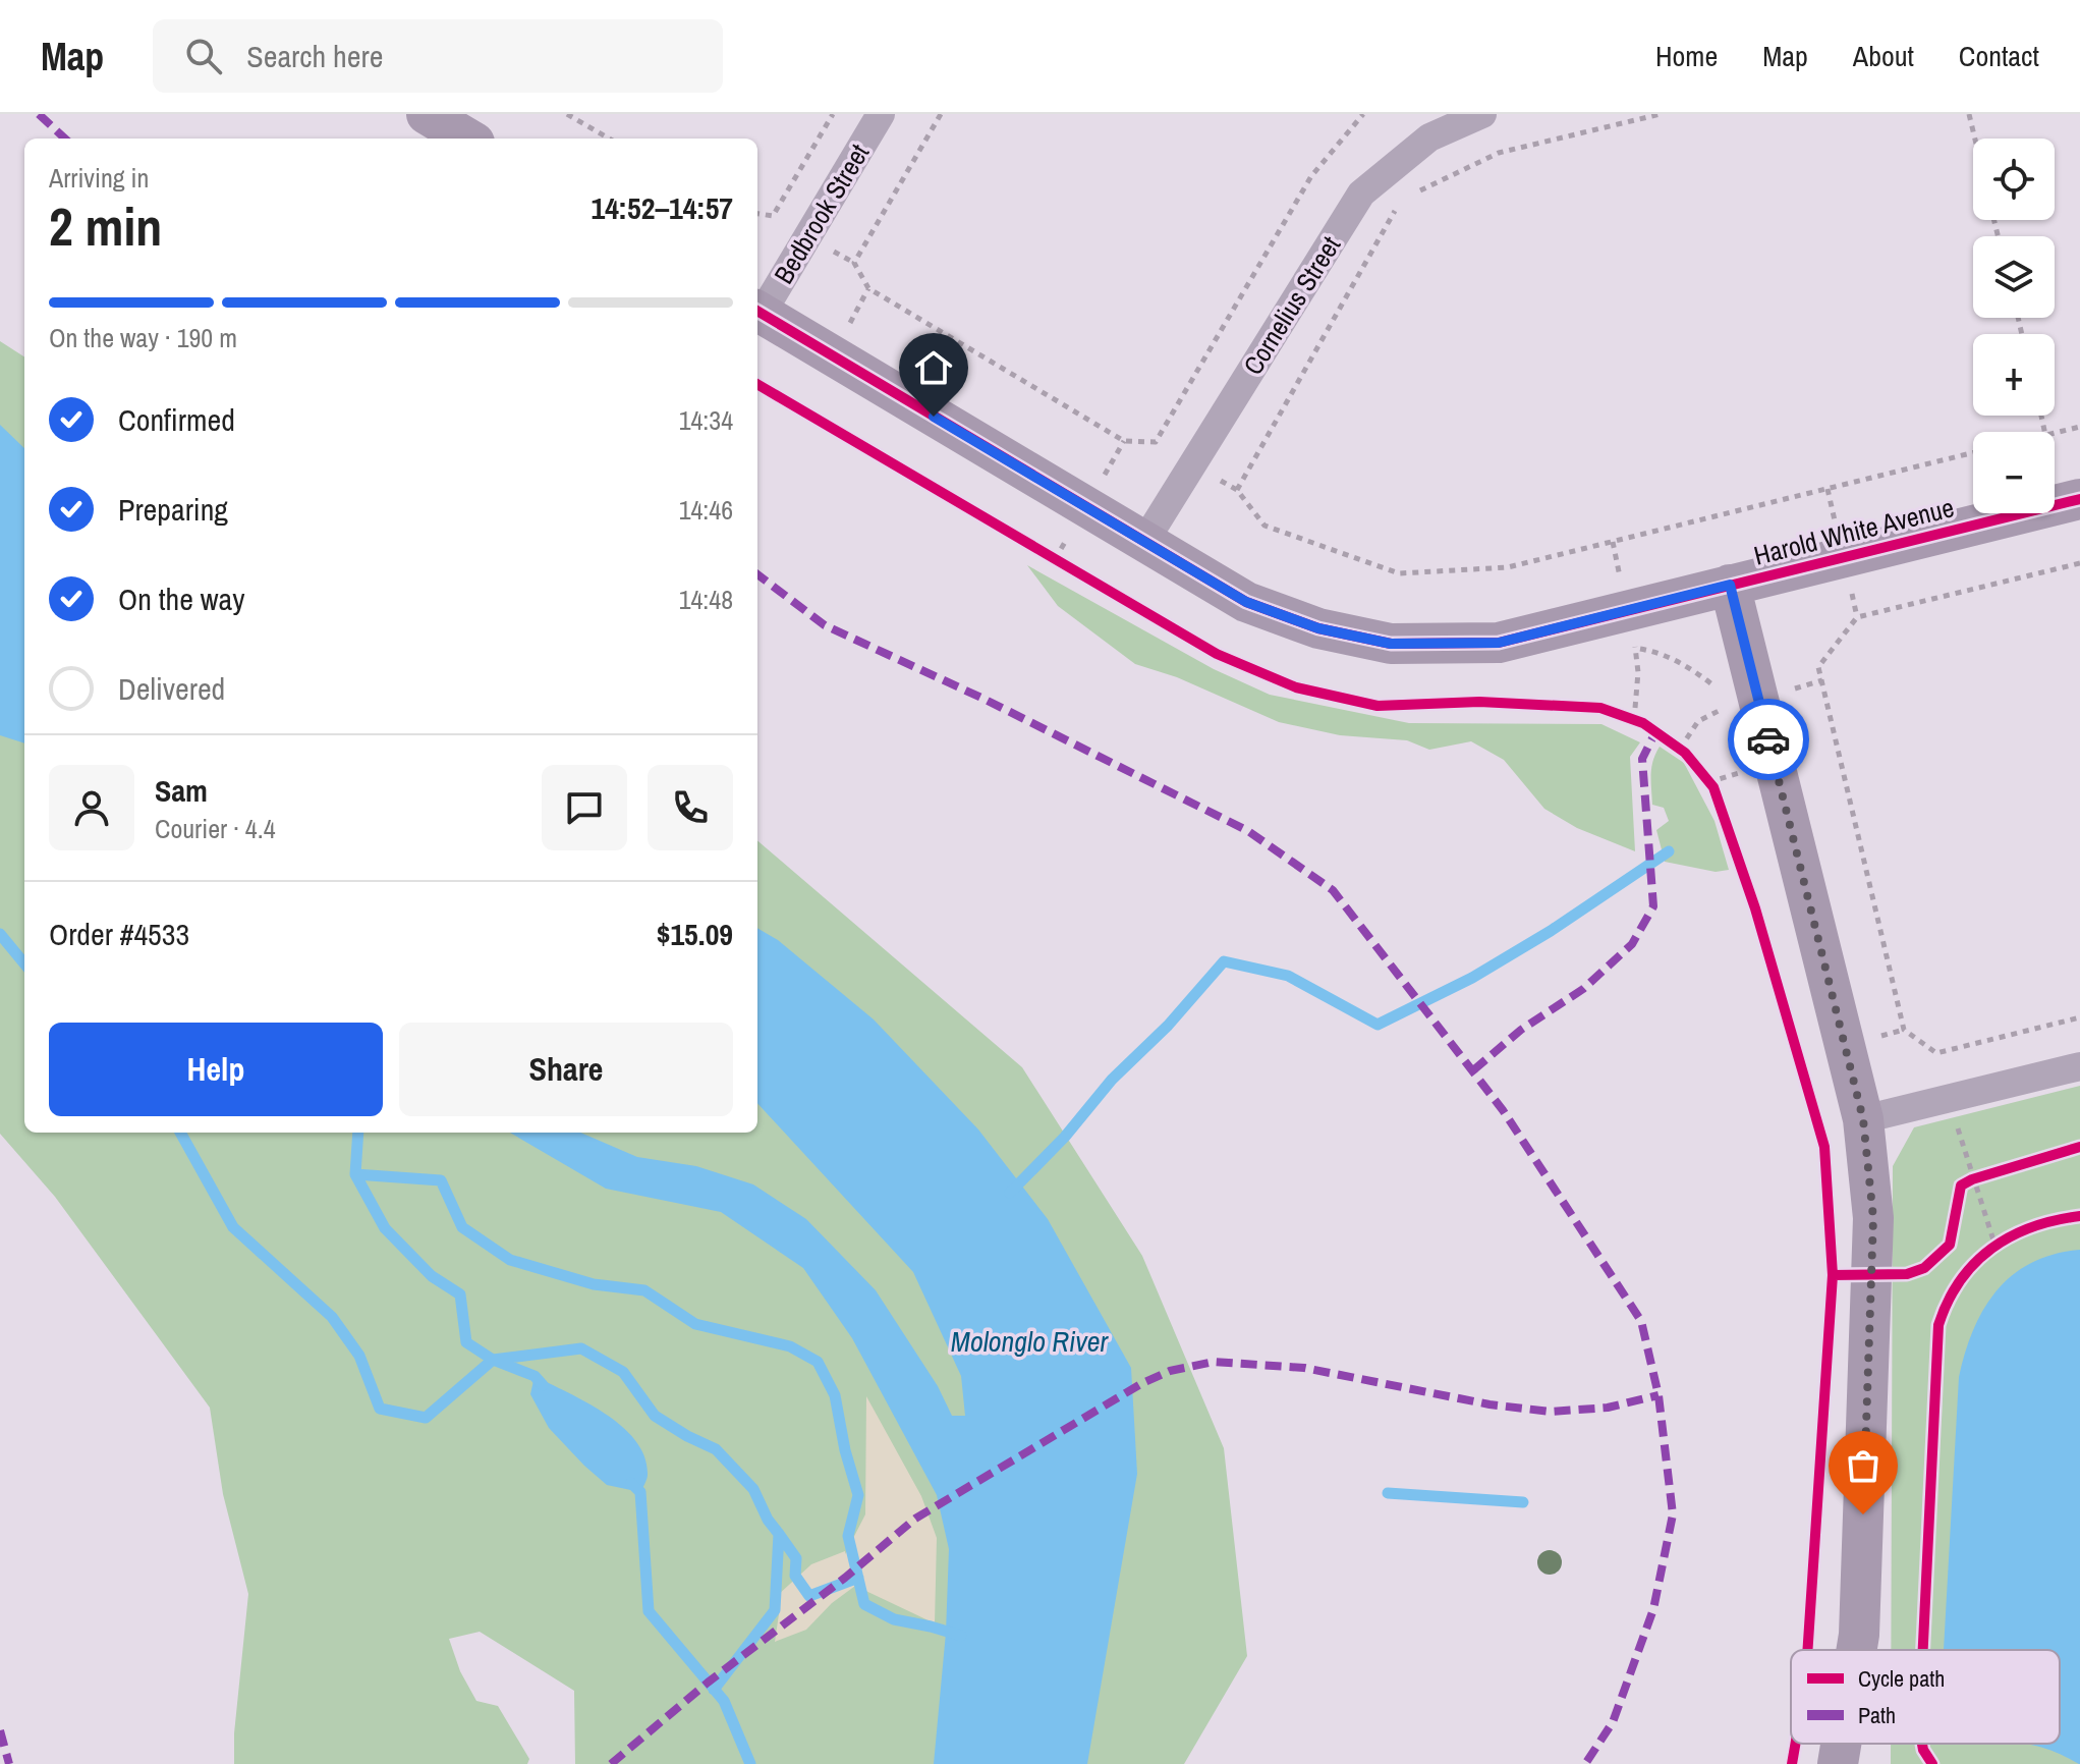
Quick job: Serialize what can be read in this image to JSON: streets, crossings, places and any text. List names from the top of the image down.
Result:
{
  "streets": {
    "street": ["Bedbrook Street", "Cornelius Street", "Harold White Avenue"]
  },
  "crossings": [
    ["Bedbrook Street", "Harold White Avenue"],
    ["Cornelius Street", "Harold White Avenue"]
  ],
  "water": ["Molonglo River"],
  "legend": ["Cycle path", "Path"],
  "page": {
    "header": "Map",
    "search": "Search here",
    "nav": [
      "Home",
      "Map",
      "About",
      "Contact"
    ],
    "map_buttons": ["+", "−"],
    "heading": ["2 min", "Arriving in", "14:52–14:57"],
    "panel": [
      "Sam",
      "Courier · 4.4",
      "Order #4533",
      "$15.09"
    ],
    "bar": "On the way · 190 m",
    "list": [
      ["Confirmed", "14:34"],
      ["Preparing", "14:46"],
      ["On the way", "14:48"],
      "Delivered"
    ],
    "buttons": ["Help", "Share"]
  }
}
